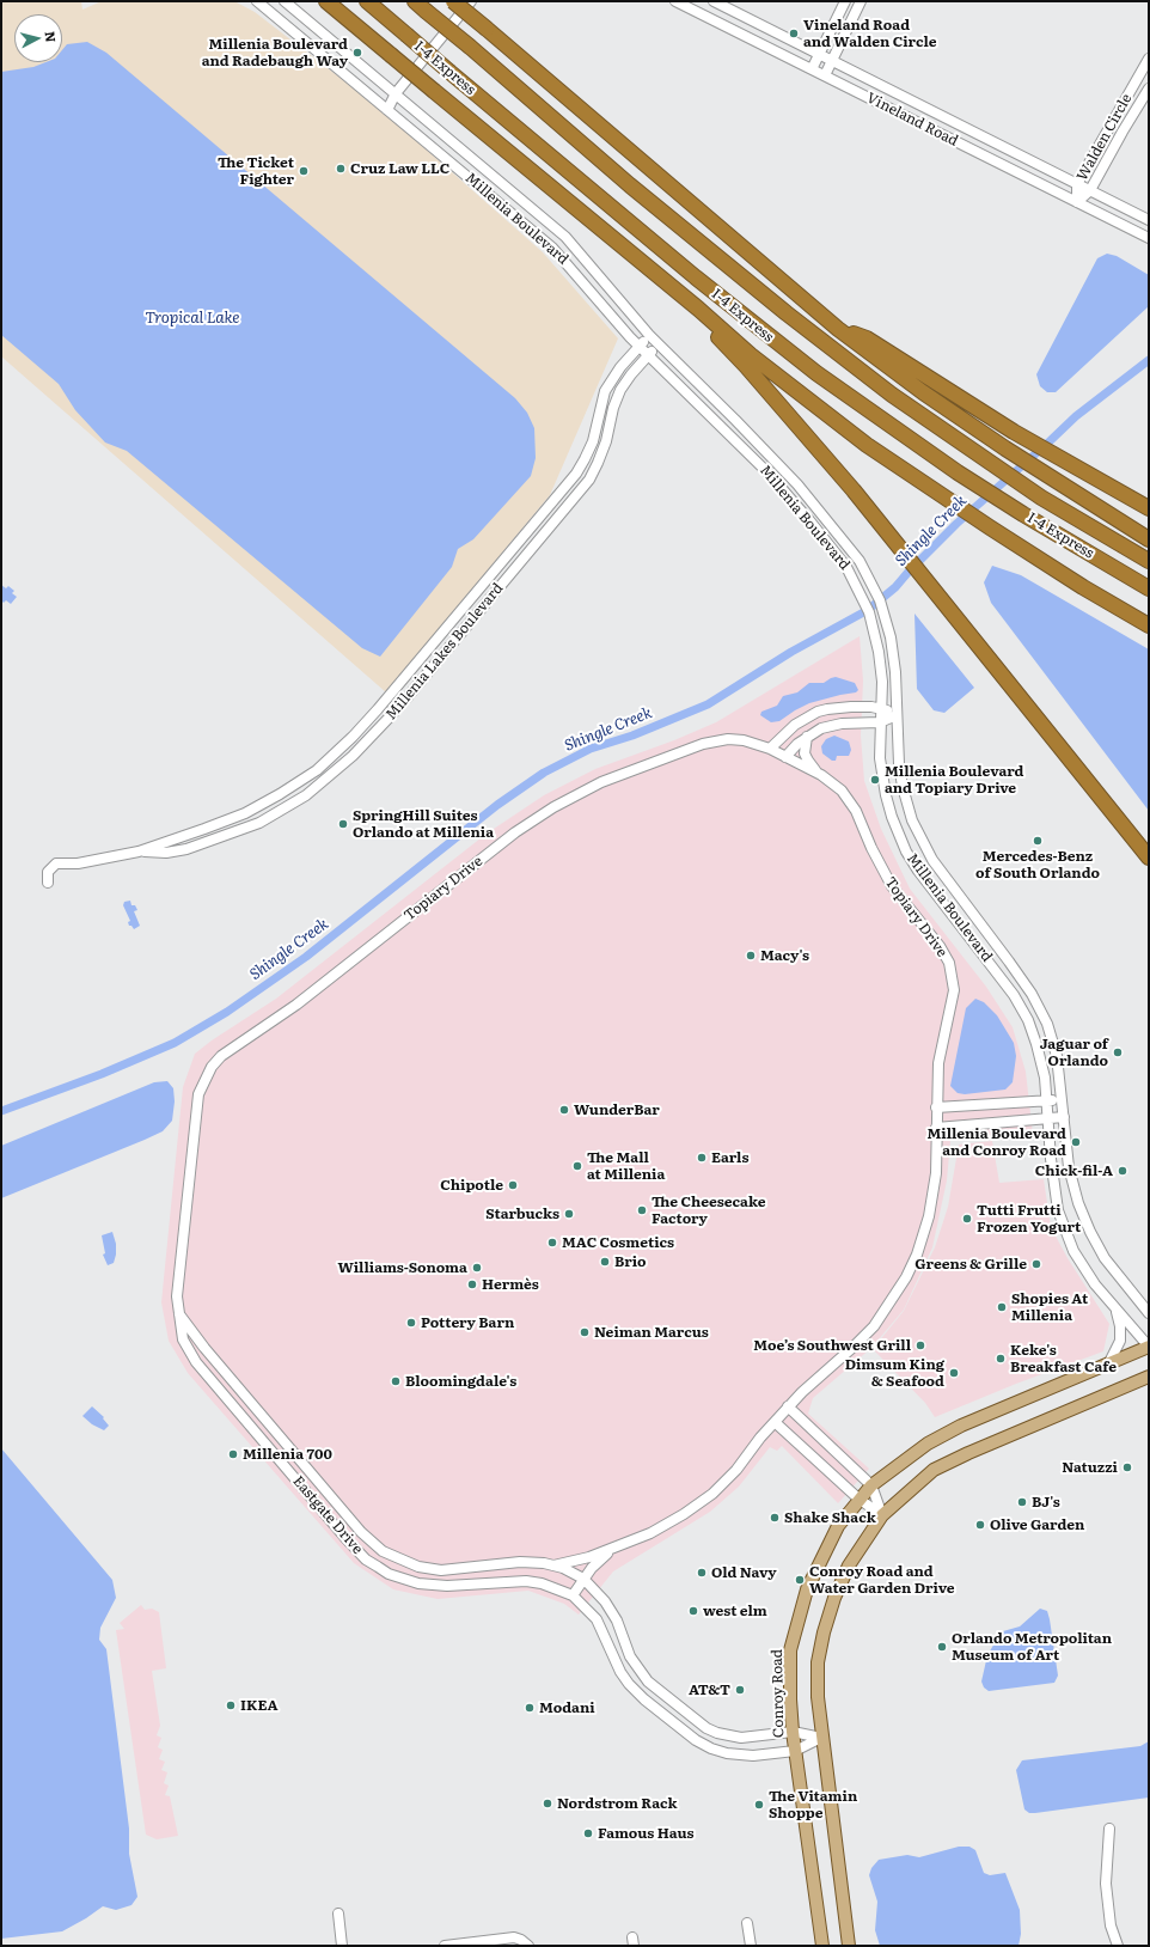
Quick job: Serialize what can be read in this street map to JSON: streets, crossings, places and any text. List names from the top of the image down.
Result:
{
  "streets": {
    "highway": ["I-4 Express"],
    "main road": ["Conroy Road"],
    "street": [
      "Vineland Road",
      "Walden Circle",
      "Millenia Boulevard",
      "Millenia Lakes Boulevard",
      "Topiary Drive",
      "Eastgate Drive"
    ]
  },
  "crossings": [
    ["Vineland Road", "Walden Circle"],
    ["Millenia Boulevard", "Millenia Lakes Boulevard"],
    ["Millenia Boulevard", "Conroy Road"],
    ["Topiary Drive", "Eastgate Drive"],
    ["Eastgate Drive", "Conroy Road"]
  ],
  "water": ["Tropical Lake", "Shingle Creek"],
  "places": [
    "Vineland Road and Walden Circle",
    "Millenia Boulevard and Radebaugh Way",
    "Cruz Law LLC",
    "The Ticket Fighter",
    "Millenia Boulevard and Topiary Drive",
    "SpringHill Suites Orlando at Millenia",
    "Mercedes-Benz of South Orlando",
    "Macy's",
    "Jaguar of Orlando",
    "WunderBar",
    "Millenia Boulevard and Conroy Road",
    "Earls",
    "The Mall at Millenia",
    "Chick-fil-A",
    "Chipotle",
    "The Cheesecake Factory",
    "Starbucks",
    "Tutti Frutti Frozen Yogurt",
    "MAC Cosmetics",
    "Brio",
    "Greens & Grille",
    "Williams-Sonoma",
    "Hermès",
    "Shopies At Millenia",
    "Pottery Barn",
    "Neiman Marcus",
    "Moe’s Southwest Grill",
    "Keke's Breakfast Cafe",
    "Dimsum King & Seafood",
    "Bloomingdale's",
    "Millenia 700",
    "Natuzzi",
    "BJ's",
    "Shake Shack",
    "Olive Garden",
    "Old Navy",
    "Conroy Road and Water Garden Drive",
    "west elm",
    "Orlando Metropolitan Museum of Art",
    "AT&T",
    "IKEA",
    "Modani",
    "Nordstrom Rack",
    "The Vitamin Shoppe",
    "Famous Haus"
  ],
  "north": "right"
}
